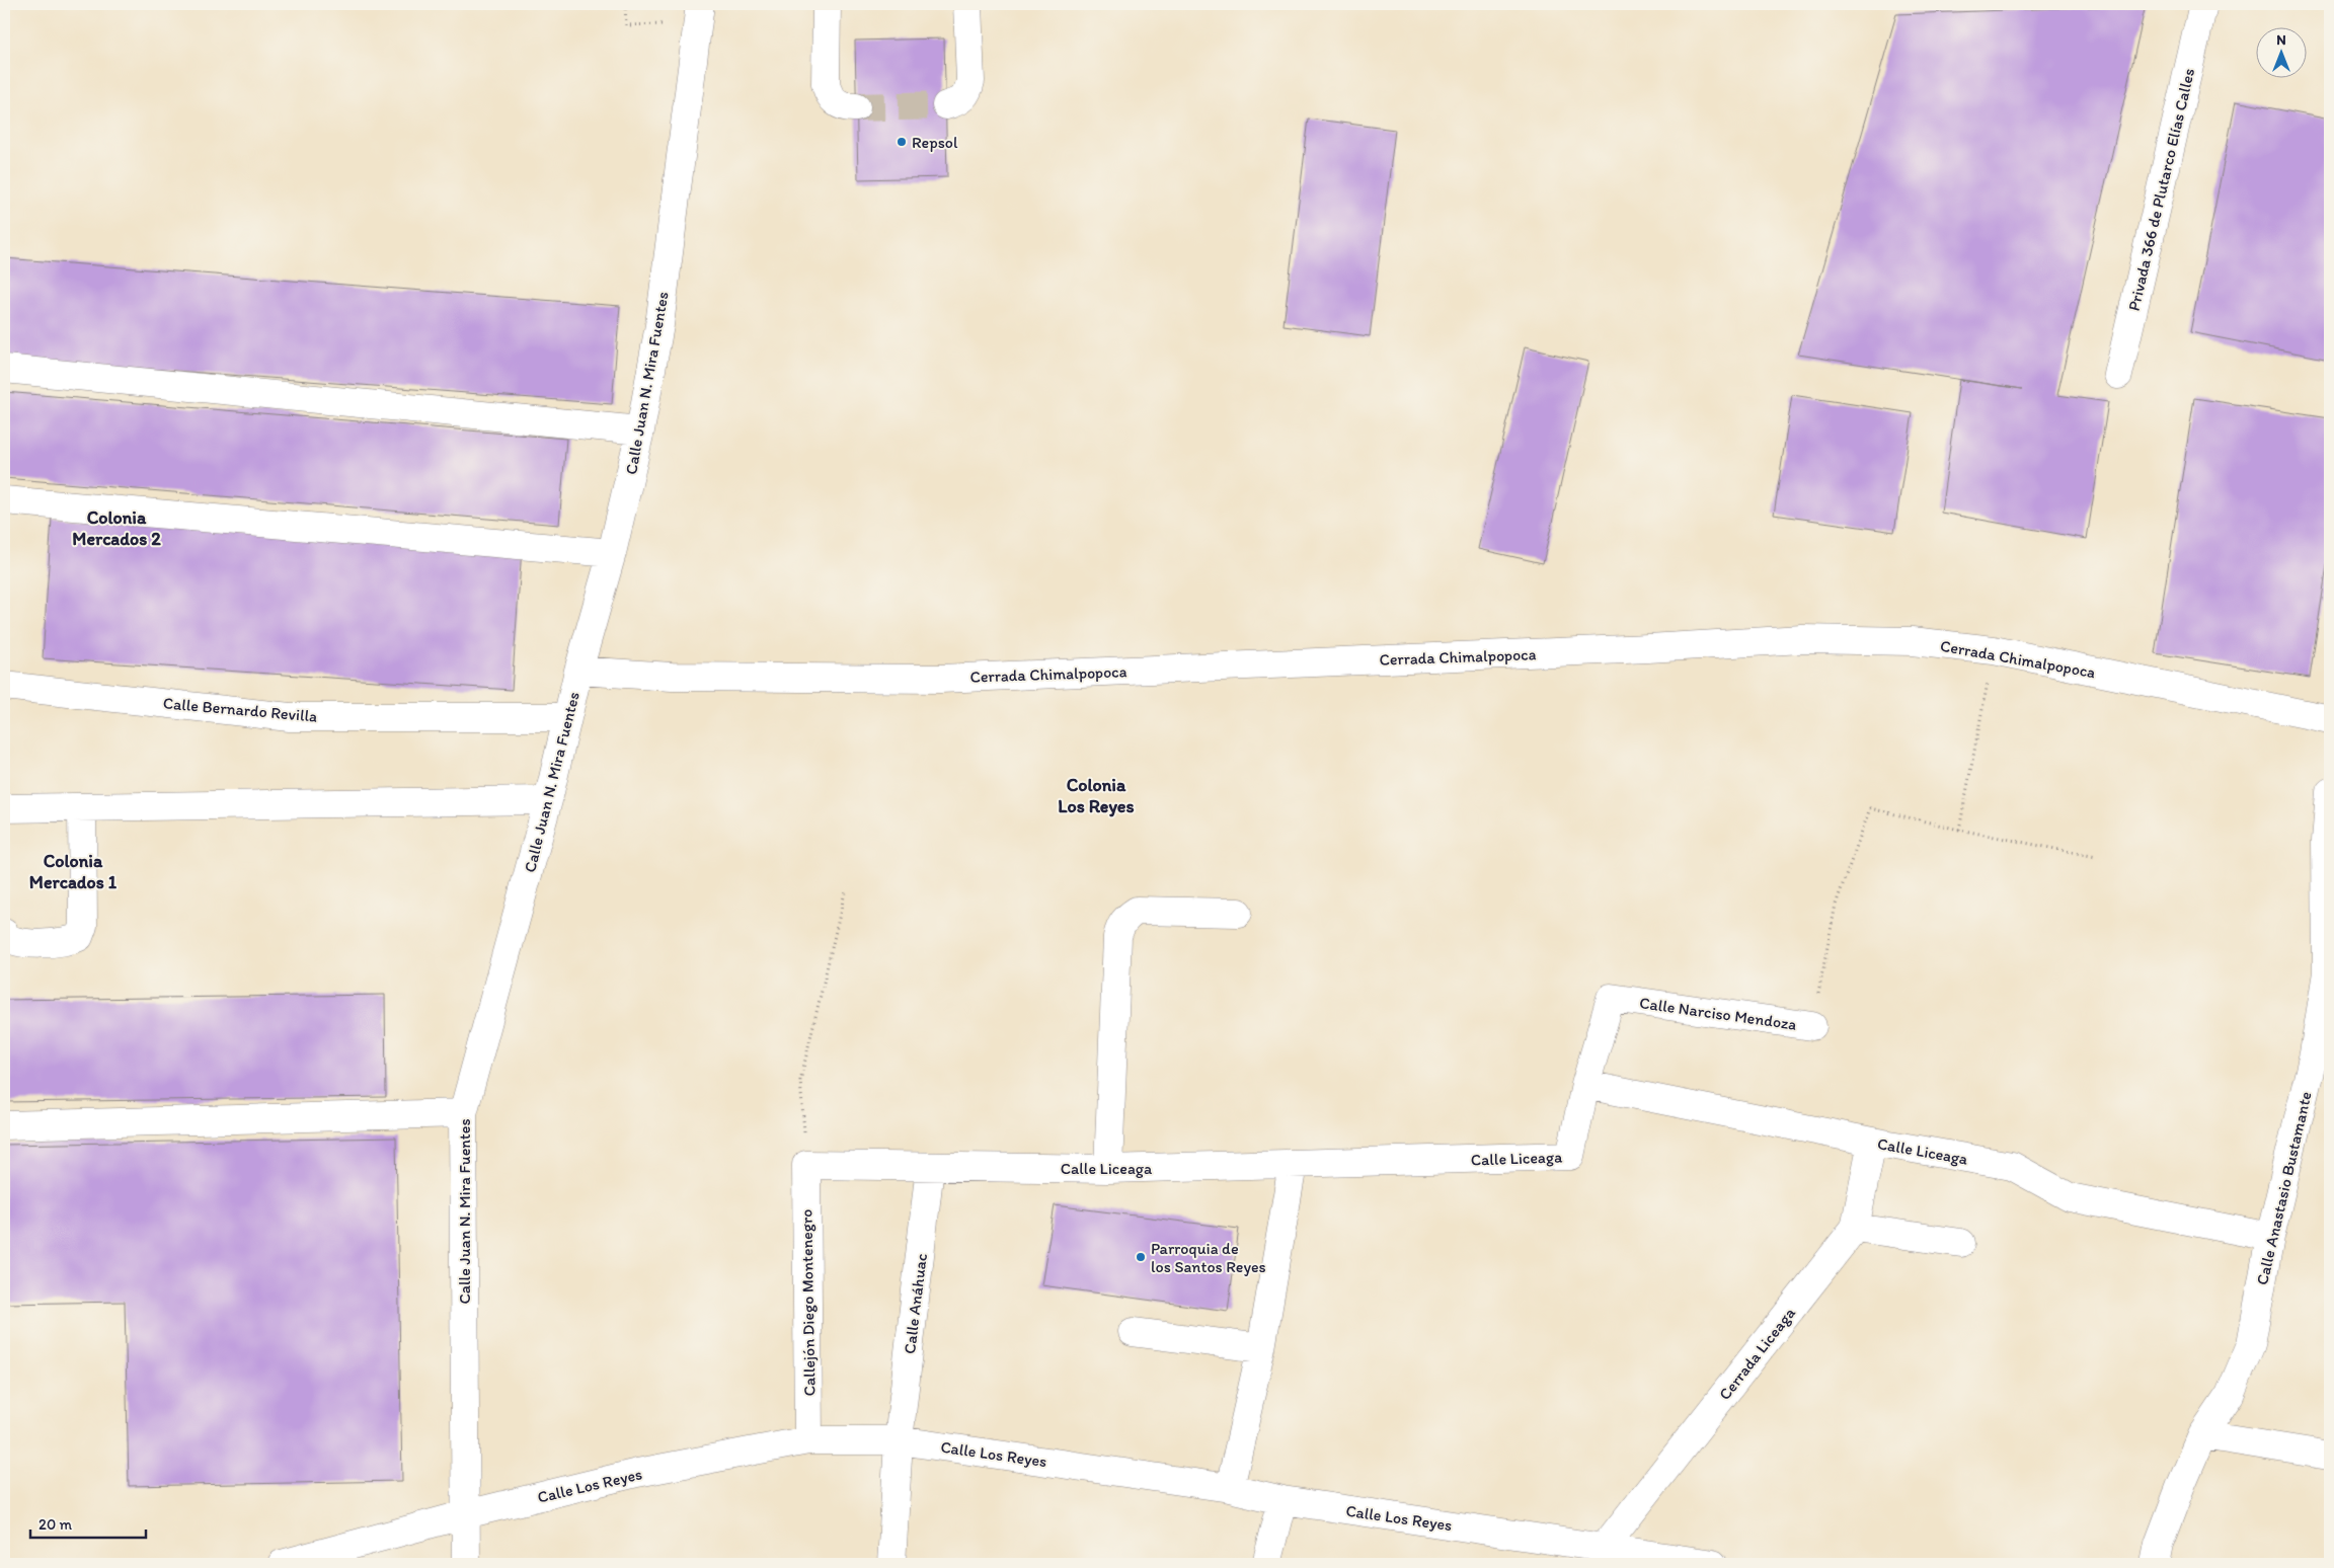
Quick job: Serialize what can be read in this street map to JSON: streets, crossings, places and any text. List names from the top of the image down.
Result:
{
  "streets": {
    "street": [
      "Privada 366 de Plutarco Elías Calles",
      "Calle Juan N. Mira Fuentes",
      "Cerrada Chimalpopoca",
      "Calle Bernardo Revilla",
      "Calle Narciso Mendoza",
      "Calle Liceaga",
      "Calle Anastasio Bustamante",
      "Callejón Diego Montenegro",
      "Calle Anáhuac",
      "Cerrada Liceaga",
      "Calle Los Reyes"
    ]
  },
  "crossings": [
    ["Calle Juan N. Mira Fuentes", "Cerrada Chimalpopoca"],
    ["Calle Juan N. Mira Fuentes", "Calle Bernardo Revilla"],
    ["Calle Juan N. Mira Fuentes", "Calle Los Reyes"],
    ["Calle Narciso Mendoza", "Calle Liceaga"],
    ["Calle Liceaga", "Calle Anastasio Bustamante"],
    ["Calle Liceaga", "Callejón Diego Montenegro"],
    ["Calle Liceaga", "Calle Anáhuac"],
    ["Calle Liceaga", "Cerrada Liceaga"],
    ["Callejón Diego Montenegro", "Calle Los Reyes"],
    ["Calle Anáhuac", "Calle Los Reyes"],
    ["Cerrada Liceaga", "Calle Los Reyes"]
  ],
  "districts": ["Colonia Mercados 2", "Colonia Los Reyes", "Colonia Mercados 1"],
  "places": ["Repsol", "Parroquia de los Santos Reyes"],
  "scale_bar": "20 m",
  "north": "top"
}
